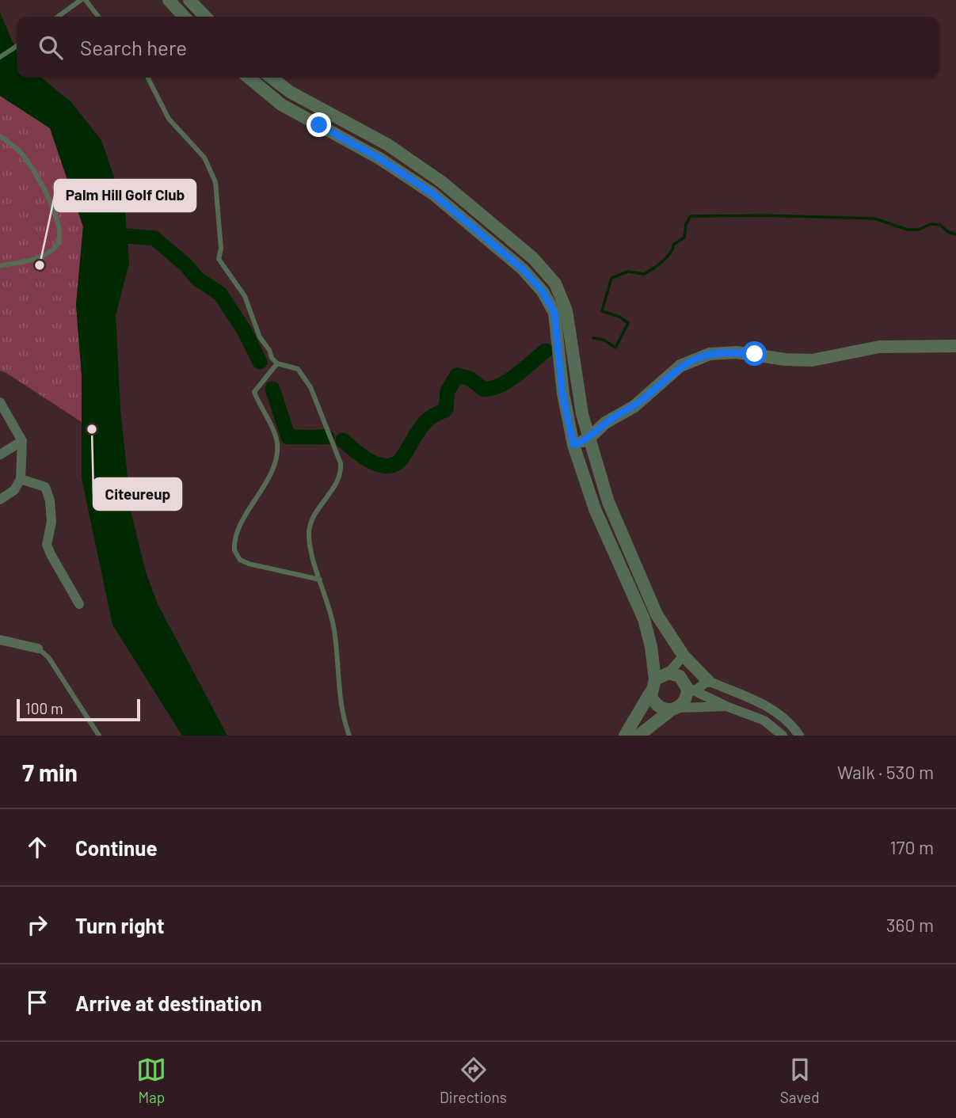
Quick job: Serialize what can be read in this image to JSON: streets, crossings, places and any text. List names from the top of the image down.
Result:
{
  "places": ["Palm Hill Golf Club", "Citeureup"],
  "scale_bar": "100 m",
  "page": {
    "search": "Search here",
    "scale": "100 m",
    "heading": ["7 min", "Walk · 530 m"],
    "list": [
      ["Continue", "170 m"],
      ["Turn right", "360 m"],
      "Arrive at destination"
    ],
    "nav": ["Map", "Directions", "Saved"]
  }
}
